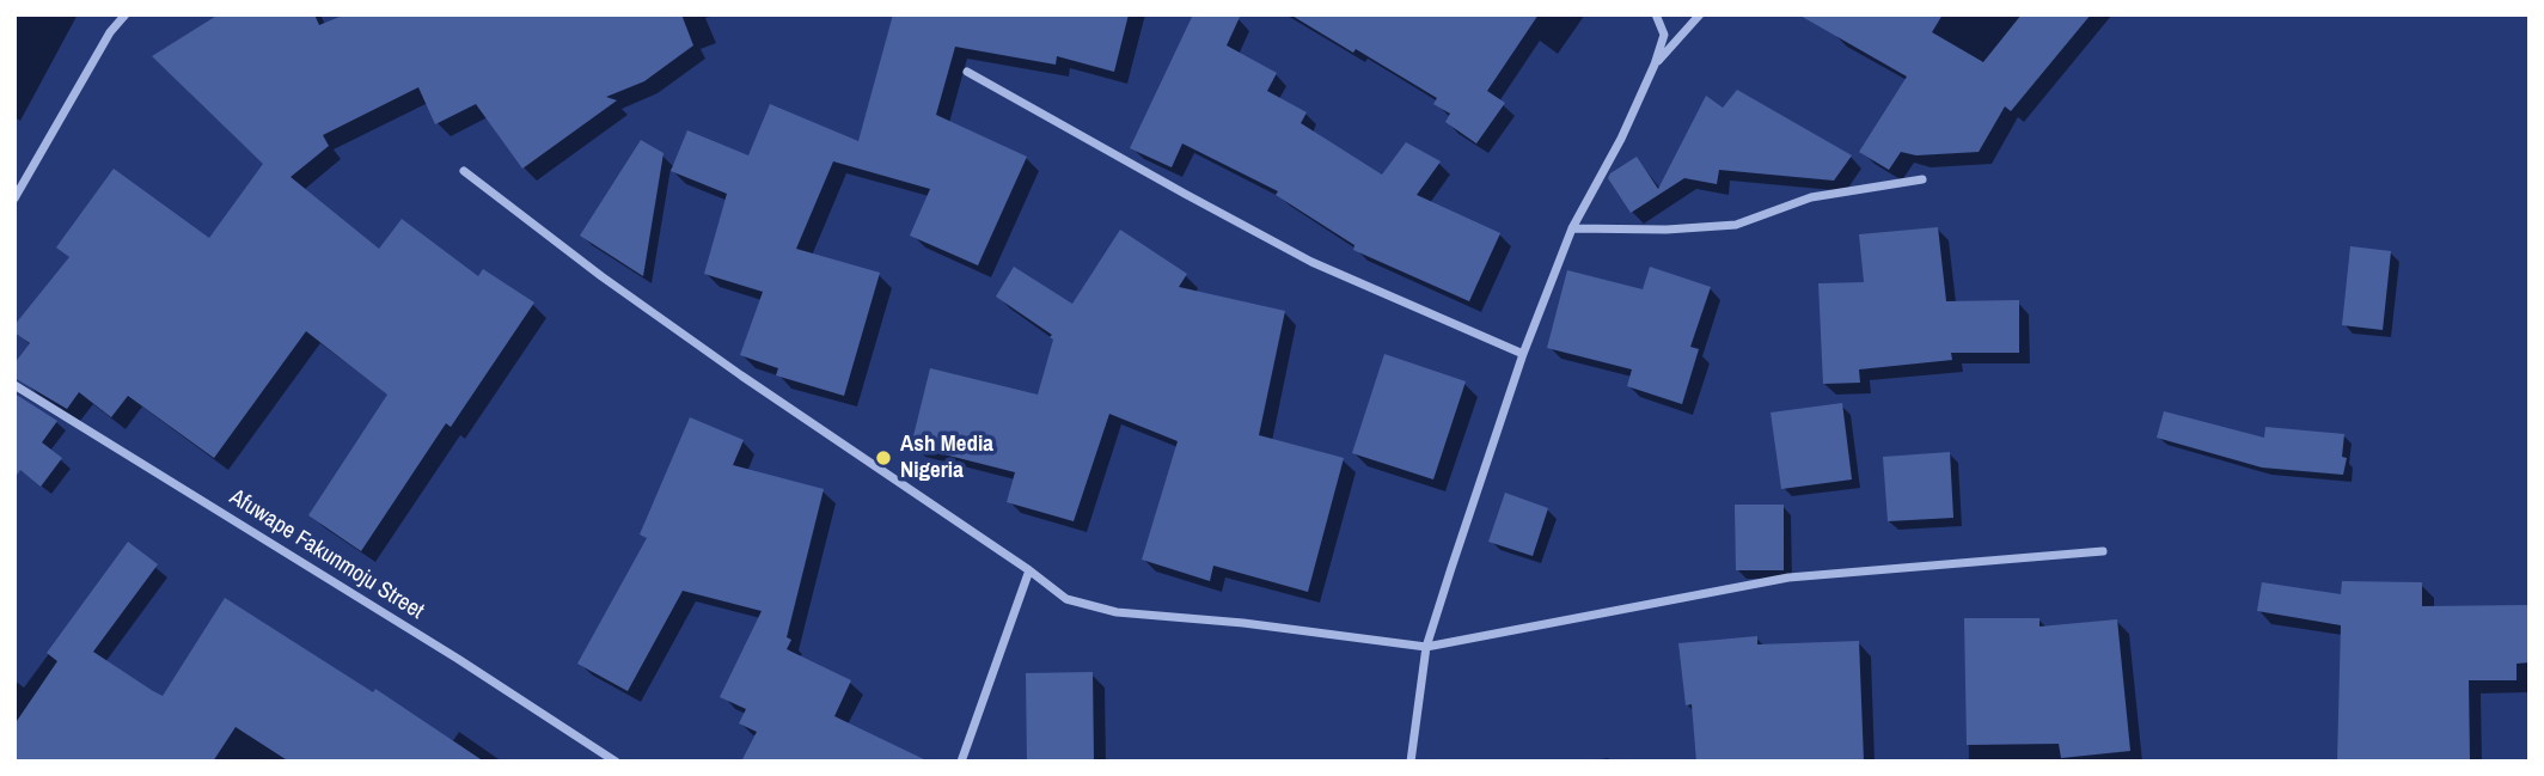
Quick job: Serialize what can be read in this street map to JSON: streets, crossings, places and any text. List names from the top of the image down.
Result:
{
  "streets": {
    "street": ["Afuwape Fakunmoju Street"]
  },
  "places": ["Ash Media Nigeria"]
}
